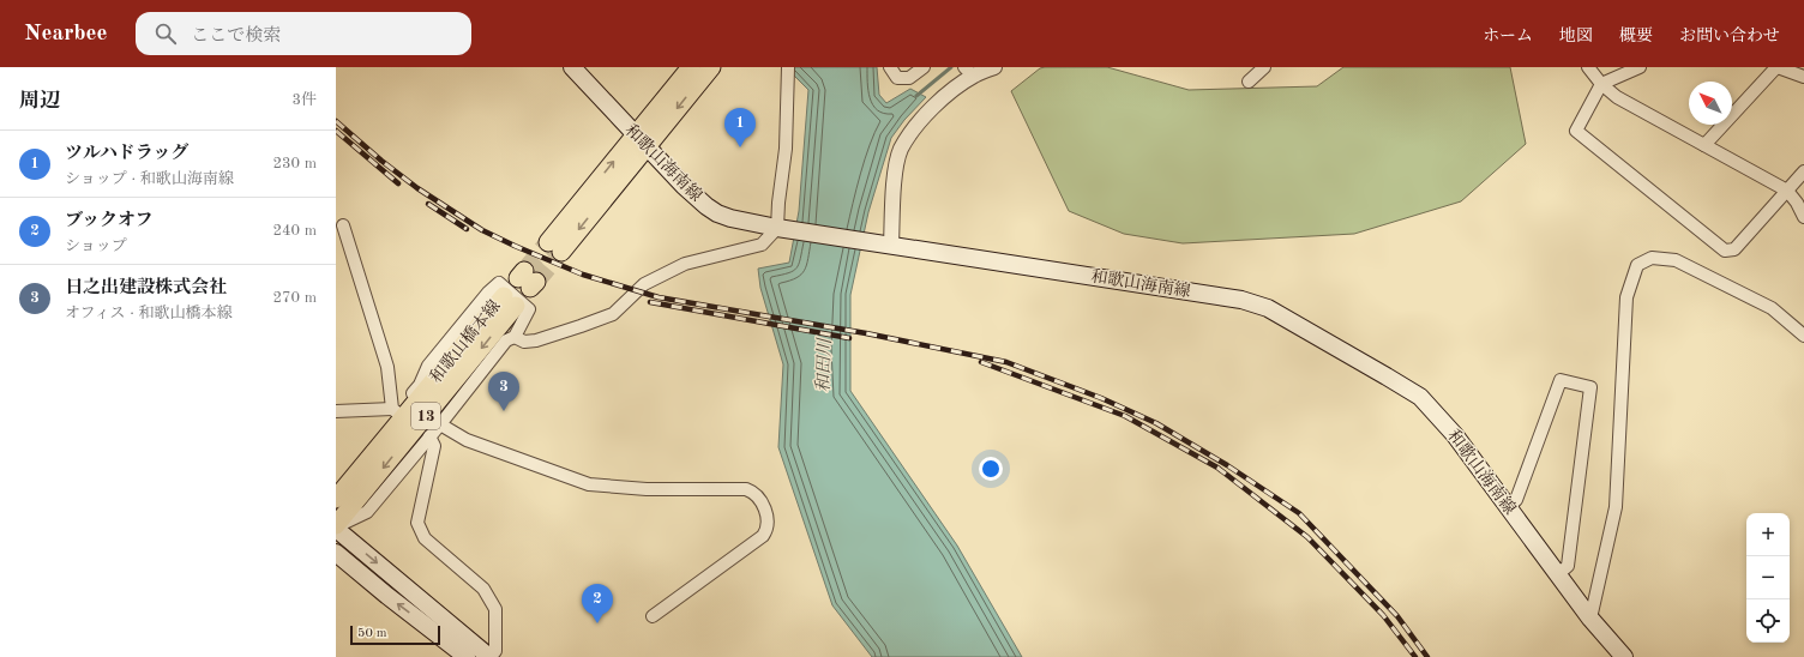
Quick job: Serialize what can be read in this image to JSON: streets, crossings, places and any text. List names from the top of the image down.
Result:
{
  "streets": {
    "main road": ["和歌山海南線", "和歌山橋本線", "13"]
  },
  "water": ["和田川"],
  "scale_bar": "50 m",
  "north": "top left",
  "page": {
    "header": "Nearbee",
    "search": "ここで検索",
    "nav": [
      "ホーム",
      "地図",
      "概要",
      "お問い合わせ"
    ],
    "heading": ["周辺", "3件"],
    "pins": ["1", "3", "2"],
    "list": [
      {
        "mark": "1",
        "name": "ツルハドラッグ",
        "note": "ショップ · 和歌山海南線",
        "value": "230 m"
      },
      {
        "mark": "2",
        "name": "ブックオフ",
        "note": "ショップ",
        "value": "240 m"
      },
      {
        "mark": "3",
        "name": "日之出建設株式会社",
        "note": "オフィス · 和歌山橋本線",
        "value": "270 m"
      }
    ],
    "map_buttons": ["+", "−"],
    "scale": "50 m"
  }
}
